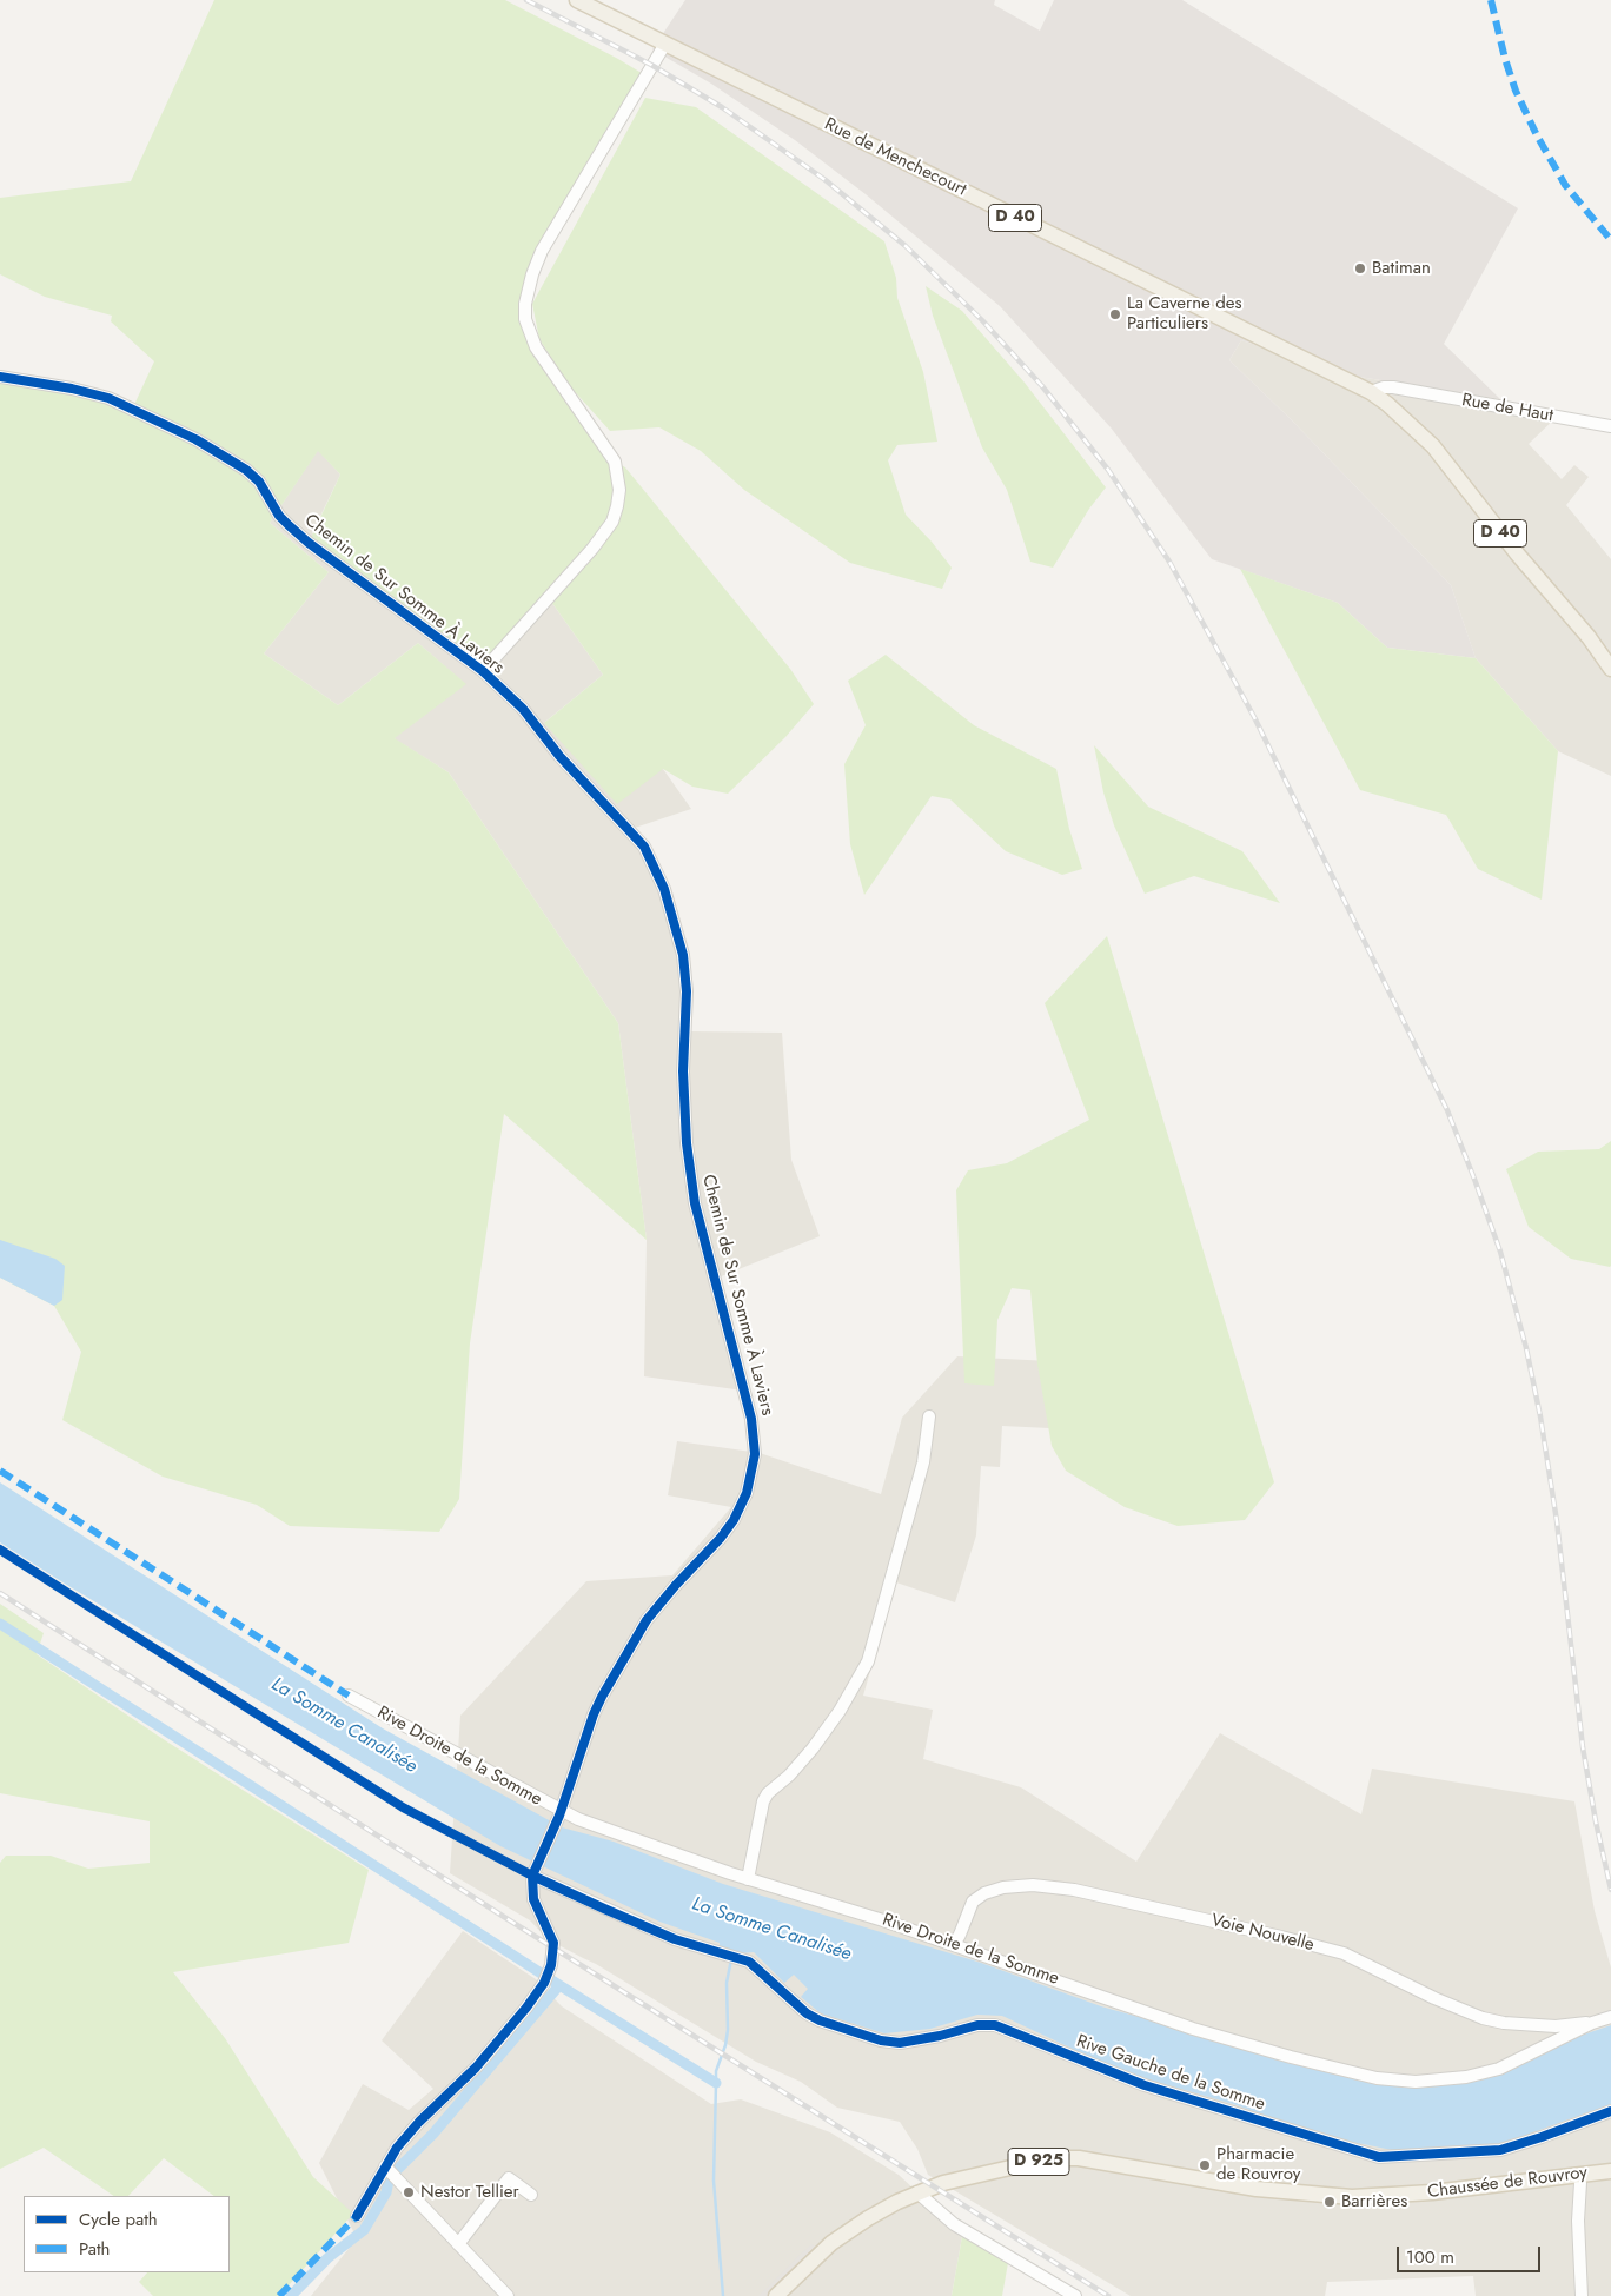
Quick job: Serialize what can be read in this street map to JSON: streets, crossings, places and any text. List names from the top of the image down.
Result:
{
  "streets": {
    "main road": [
      "Rue de Menchecourt",
      "D 40",
      "D 925",
      "Chaussée de Rouvroy"
    ],
    "street": [
      "Rue de Haut",
      "Chemin de Sur Somme À Laviers",
      "Rive Droite de la Somme",
      "Voie Nouvelle",
      "Rive Gauche de la Somme"
    ]
  },
  "crossings": [
    ["Rue de Menchecourt", "D 40"],
    ["Rue de Menchecourt", "Rue de Haut"],
    ["Chemin de Sur Somme À Laviers", "Rive Droite de la Somme"],
    ["Chemin de Sur Somme À Laviers", "Rive Gauche de la Somme"],
    ["Rive Droite de la Somme", "Voie Nouvelle"]
  ],
  "water": ["La Somme Canalisée"],
  "places": [
    "Batiman",
    "La Caverne des Particuliers",
    "Pharmacie de Rouvroy",
    "Nestor Tellier",
    "Barrières"
  ],
  "legend": ["Cycle path", "Path"],
  "scale_bar": "100 m"
}
